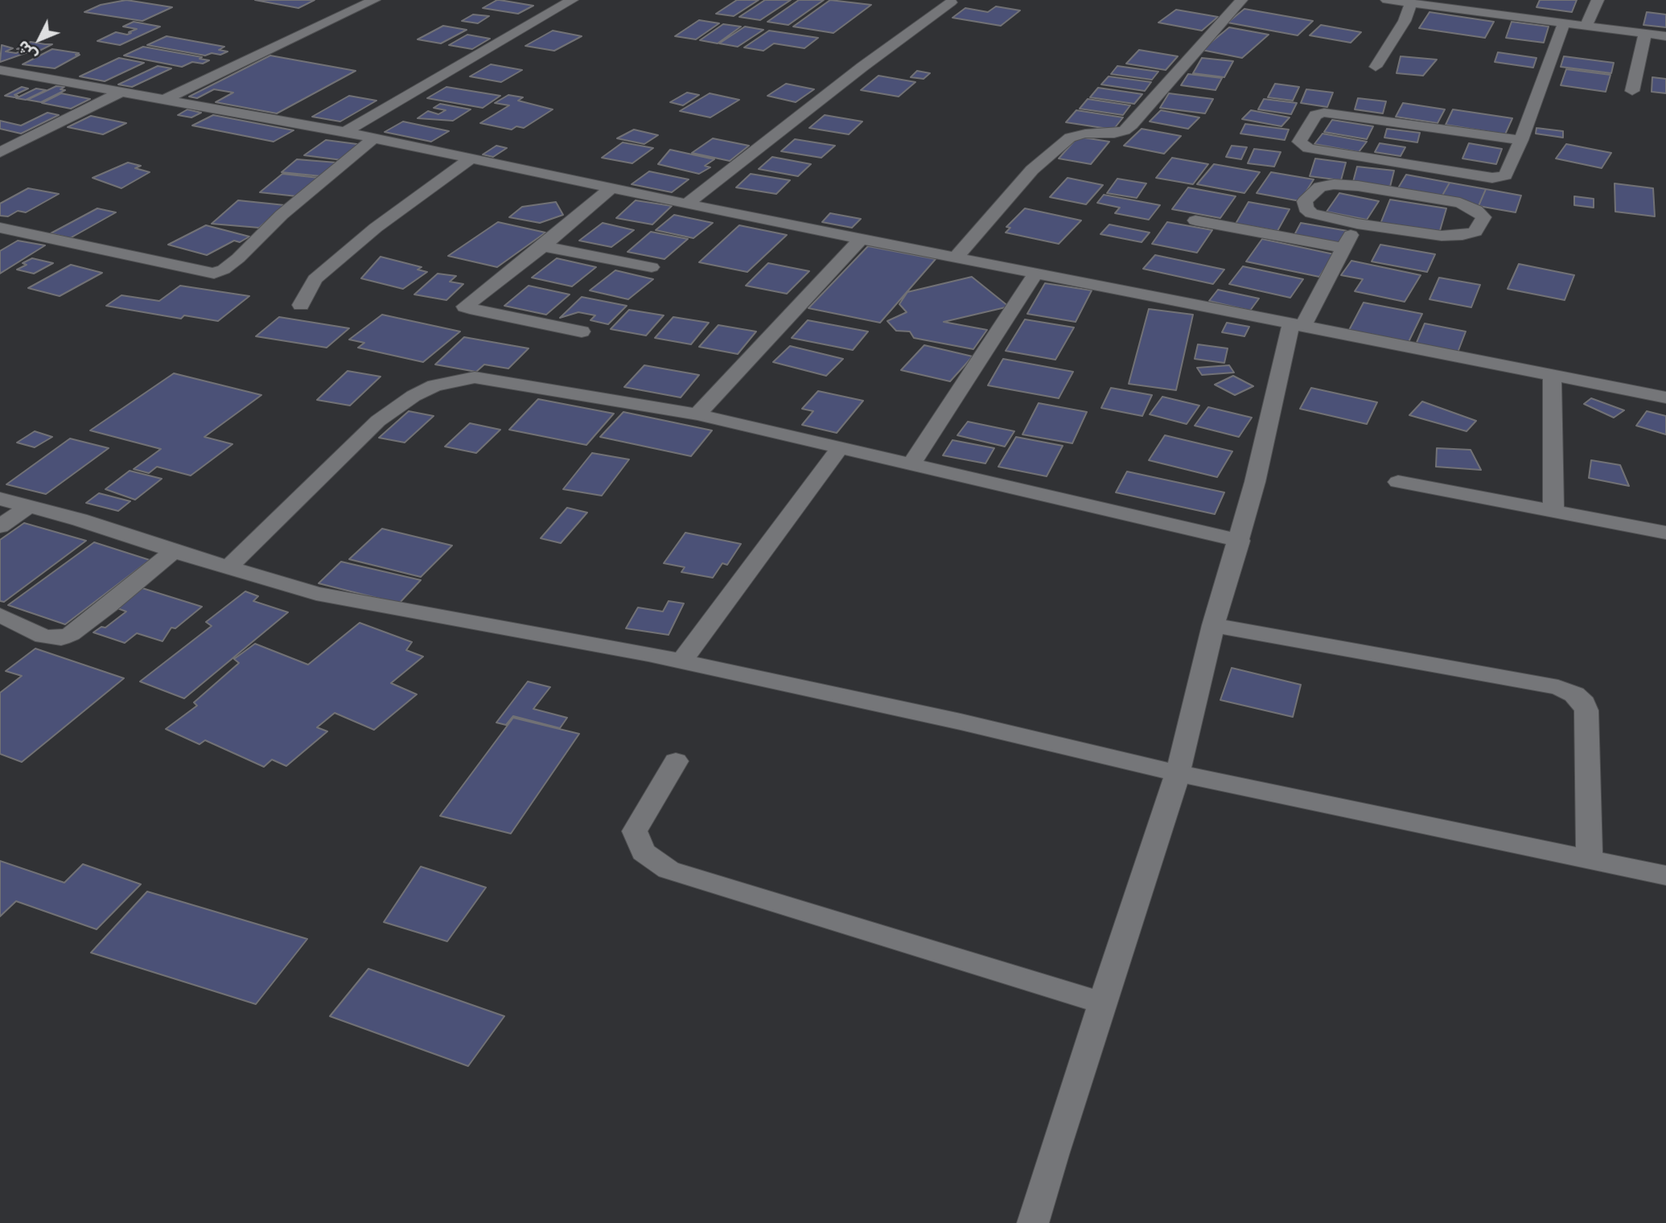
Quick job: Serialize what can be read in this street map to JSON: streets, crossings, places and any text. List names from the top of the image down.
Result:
{
  "north": "bottom left"
}
